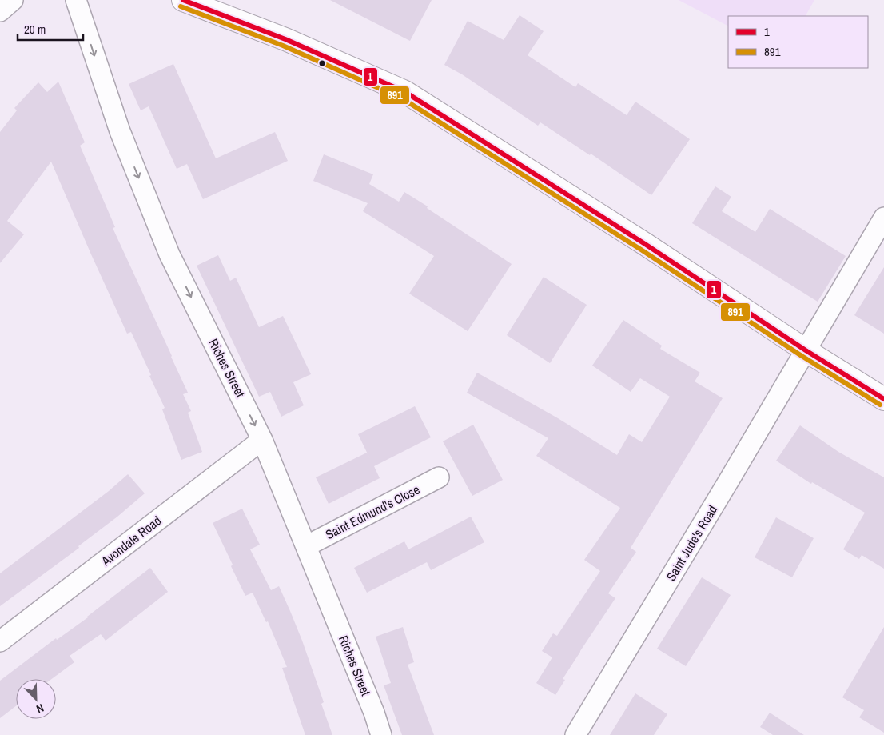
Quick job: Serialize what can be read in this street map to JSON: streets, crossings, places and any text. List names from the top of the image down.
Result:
{
  "streets": {
    "street": [
      "Riches Street",
      "Saint Edmund's Close",
      "Avondale Road",
      "Saint Jude's Road"
    ]
  },
  "crossings": [
    ["Riches Street", "Saint Edmund's Close"],
    ["Riches Street", "Avondale Road"]
  ],
  "one_way": ["Riches Street"],
  "lines": ["transit line 1", "transit line 891"],
  "legend": ["1", "891"],
  "scale_bar": "20 m",
  "north": "bottom right"
}
